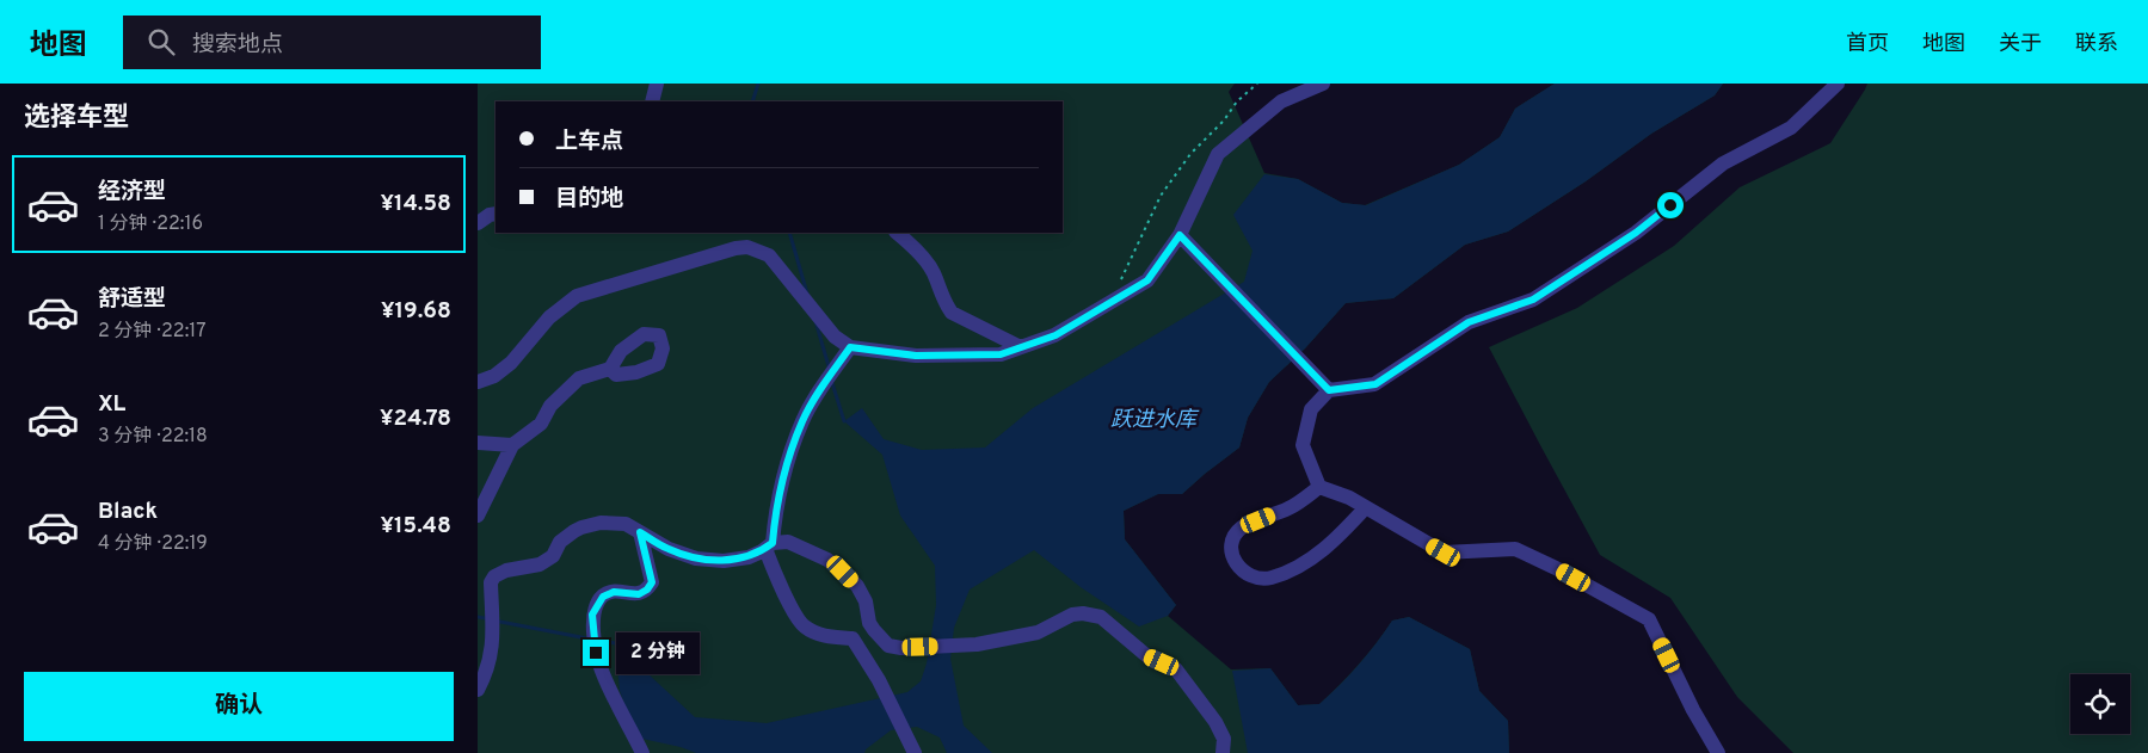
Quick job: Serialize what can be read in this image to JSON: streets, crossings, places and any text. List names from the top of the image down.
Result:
{
  "water": ["跃进水库"],
  "page": {
    "header": "地图",
    "search": "搜索地点",
    "nav": [
      "首页",
      "地图",
      "关于",
      "联系"
    ],
    "heading": "选择车型",
    "banner": ["上车点", "目的地"],
    "list": [
      {
        "name": "经济型",
        "note": "1 分钟 · 22:16",
        "value": "¥14.58"
      },
      {
        "name": "舒适型",
        "note": "2 分钟 · 22:17",
        "value": "¥19.68"
      },
      {
        "name": "XL",
        "note": "3 分钟 · 22:18",
        "value": "¥24.78"
      },
      {
        "name": "Black",
        "note": "4 分钟 · 22:19",
        "value": "¥15.48"
      }
    ],
    "bubble": "2 分钟",
    "buttons": "确认"
  }
}
